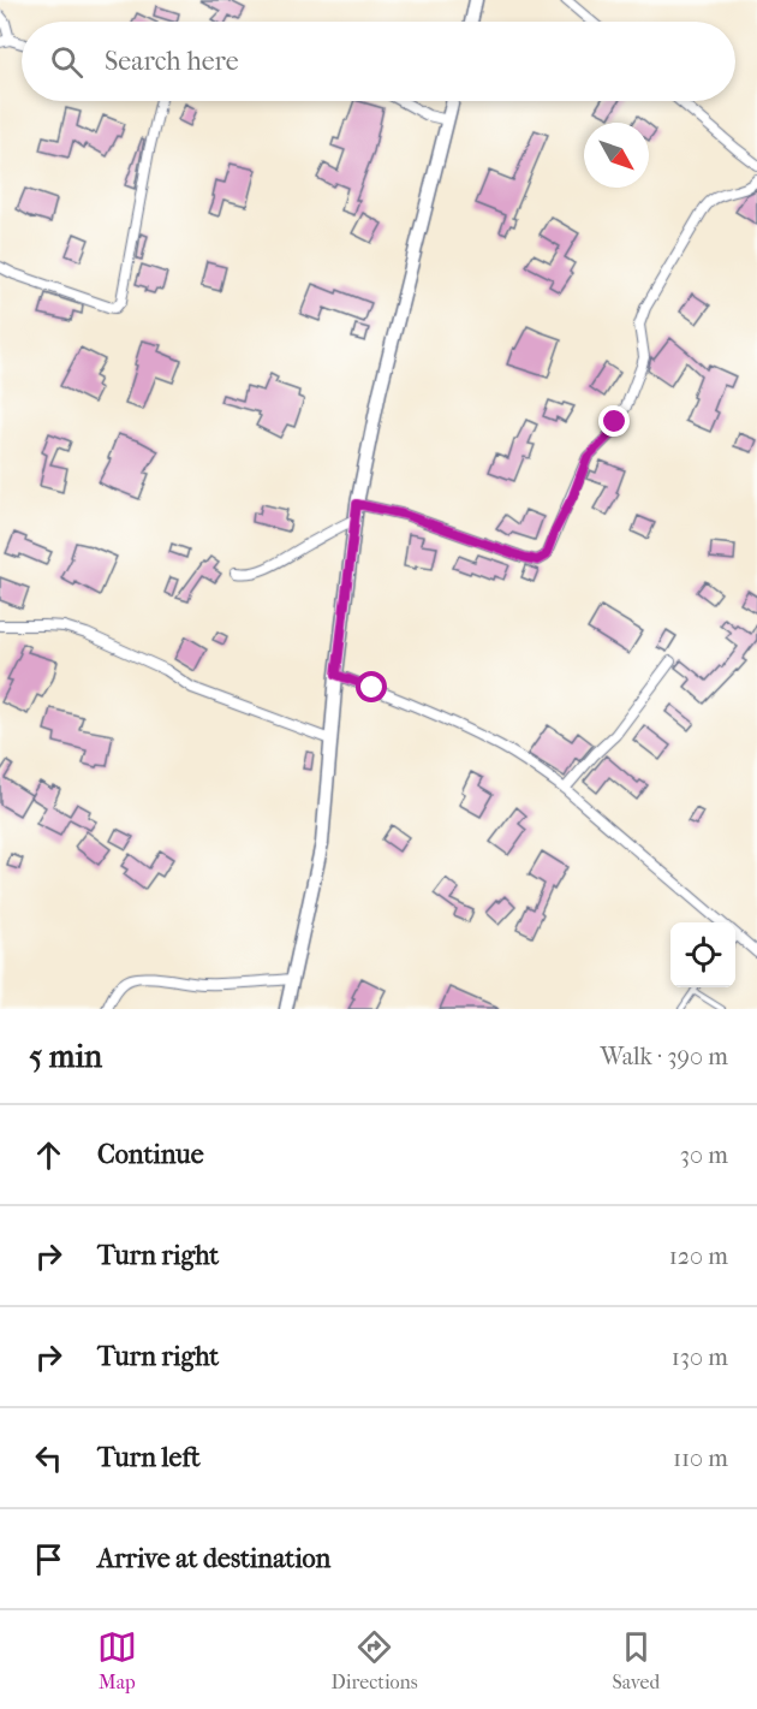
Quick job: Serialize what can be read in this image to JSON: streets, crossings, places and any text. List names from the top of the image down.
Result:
{
  "north": "bottom right",
  "page": {
    "search": "Search here",
    "heading": ["5 min", "Walk · 390 m"],
    "list": [
      ["Continue", "30 m"],
      ["Turn right", "120 m"],
      ["Turn right", "130 m"],
      ["Turn left", "110 m"],
      "Arrive at destination"
    ],
    "nav": ["Map", "Directions", "Saved"]
  }
}
